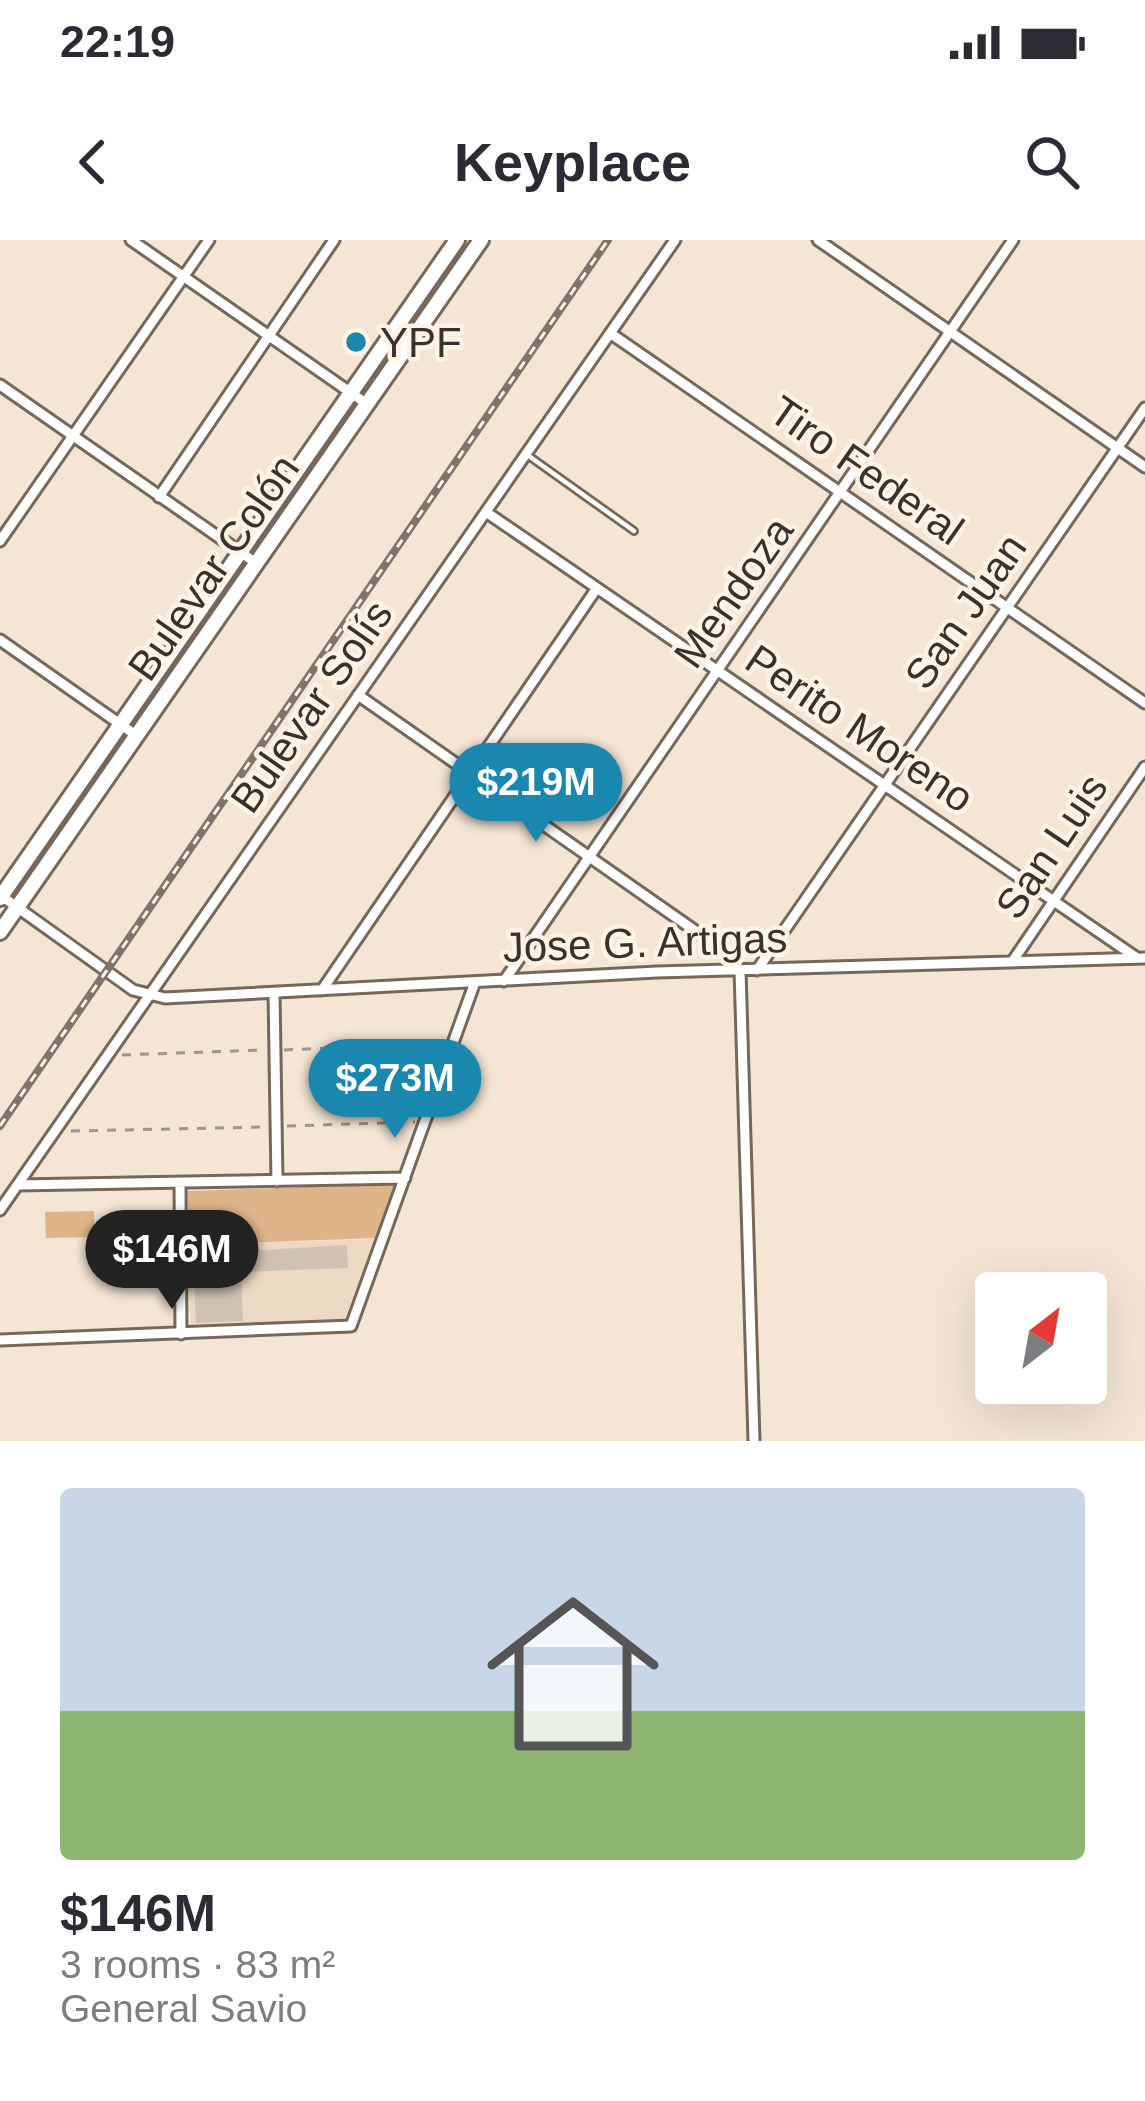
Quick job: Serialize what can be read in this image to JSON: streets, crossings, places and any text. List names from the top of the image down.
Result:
{
  "streets": {
    "main road": ["Bulevar Colón"],
    "street": [
      "Tiro Federal",
      "Mendoza",
      "San Juan",
      "Bulevar Solís",
      "Perito Moreno",
      "San Luis",
      "Jose G. Artigas"
    ]
  },
  "crossings": [
    ["Tiro Federal", "Mendoza"],
    ["Tiro Federal", "San Juan"],
    ["Tiro Federal", "Bulevar Solís"],
    ["Mendoza", "Perito Moreno"],
    ["Mendoza", "Jose G. Artigas"],
    ["San Juan", "Perito Moreno"],
    ["San Juan", "Jose G. Artigas"],
    ["Bulevar Solís", "Perito Moreno"],
    ["Bulevar Solís", "Jose G. Artigas"],
    ["Perito Moreno", "San Luis"],
    ["Perito Moreno", "Jose G. Artigas"],
    ["San Luis", "Jose G. Artigas"]
  ],
  "places": ["YPF"],
  "north": "top right",
  "page": {
    "status": "22:19",
    "header": "Keyplace",
    "price": ["$219M", "$273M", "$146M"],
    "list": [
      {
        "name": "$146M",
        "note": "3 rooms · 83 m² · General Savio"
      }
    ]
  }
}
